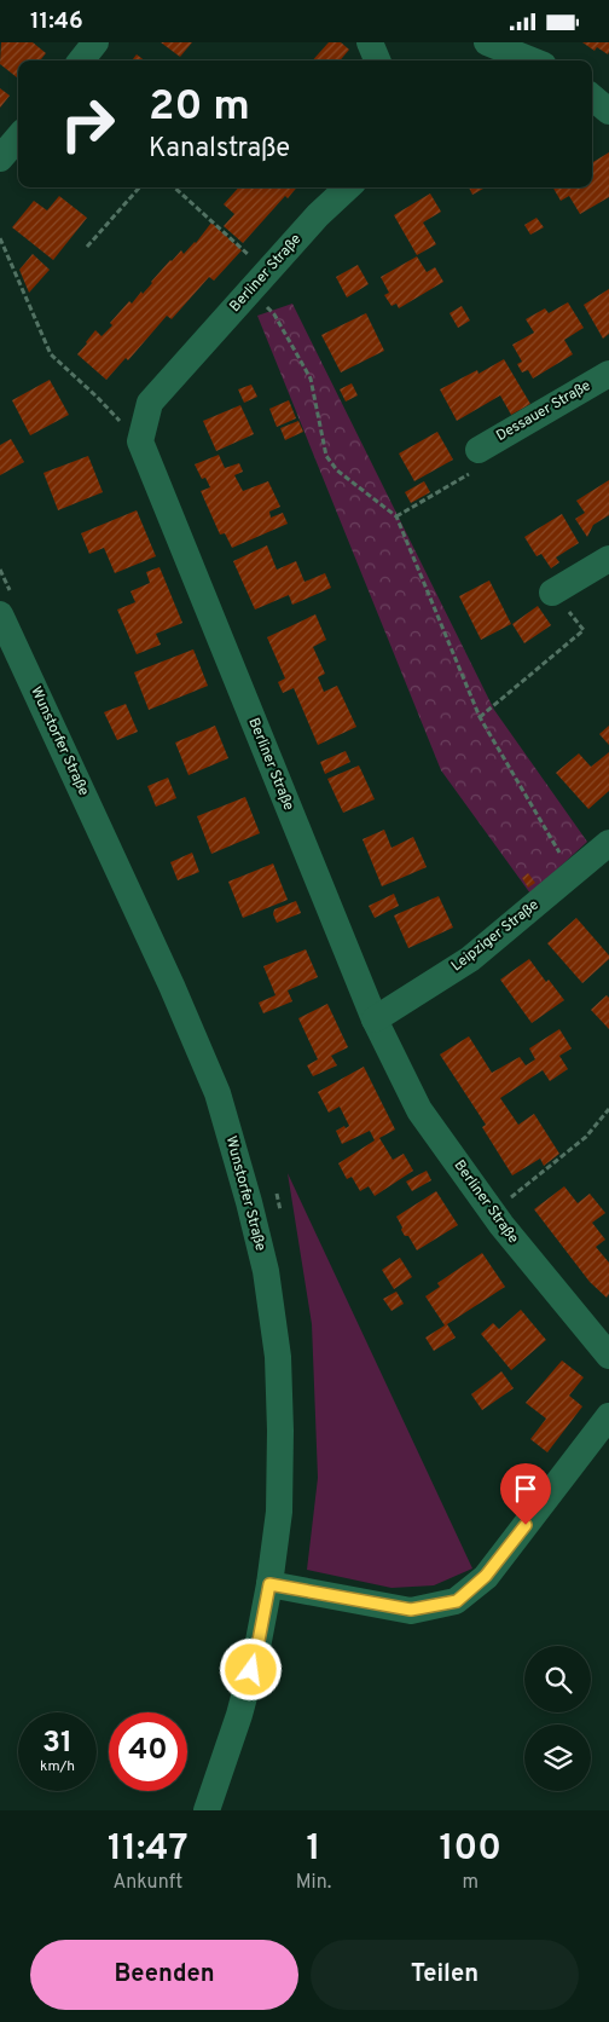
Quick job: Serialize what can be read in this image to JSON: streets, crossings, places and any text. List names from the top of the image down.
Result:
{
  "streets": {
    "street": [
      "Berliner Straße",
      "Dessauer Straße",
      "Wunstorfer Straße",
      "Leipziger Straße"
    ]
  },
  "crossings": [
    ["Berliner Straße", "Leipziger Straße"]
  ],
  "page": {
    "status": "11:46",
    "turn": ["20 m", "Kanalstraße"],
    "speed": "31 km/h",
    "limit": "40",
    "eta": [
      "11:47",
      "Ankunft",
      "1",
      "Min.",
      "100",
      "m"
    ],
    "buttons": ["Beenden", "Teilen"]
  }
}
